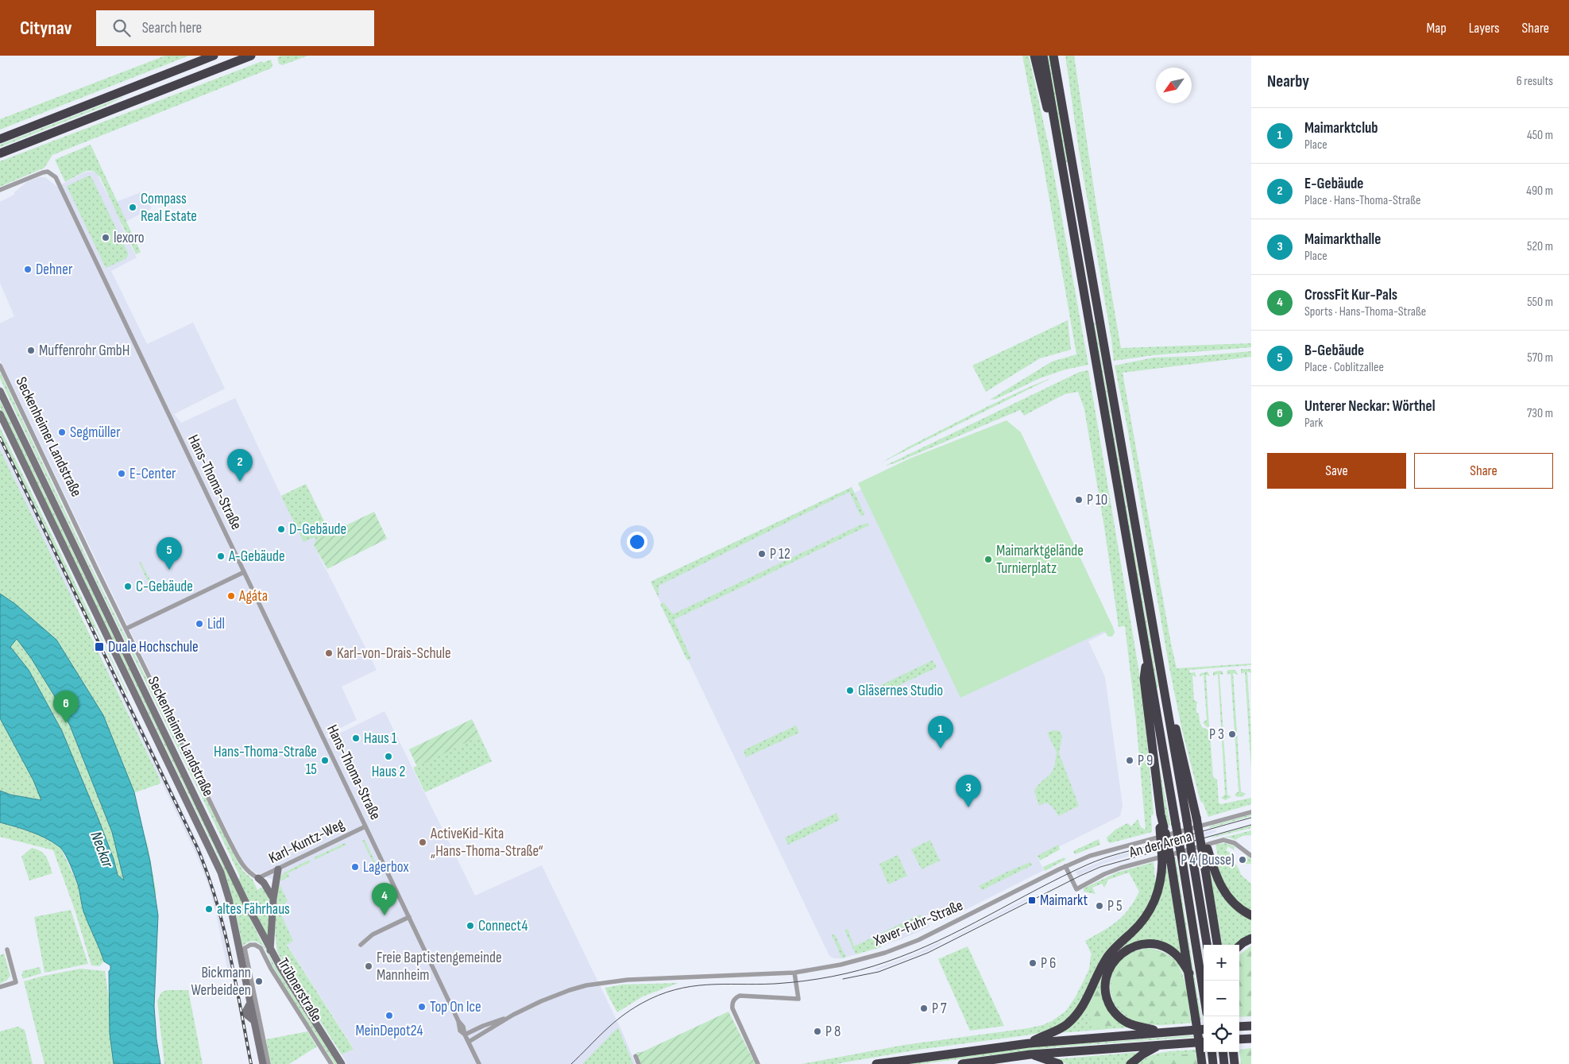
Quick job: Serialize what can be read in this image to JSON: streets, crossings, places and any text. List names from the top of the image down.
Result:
{
  "streets": {
    "main road": ["Seckenheimer Landstraße"],
    "street": [
      "Hans-Thoma-Straße",
      "Karl-Kuntz-Weg",
      "An der Arena",
      "Xaver-Fuhr-Straße",
      "Trübnerstraße"
    ]
  },
  "crossings": [
    ["Seckenheimer Landstraße", "Karl-Kuntz-Weg"],
    ["Seckenheimer Landstraße", "Trübnerstraße"],
    ["Hans-Thoma-Straße", "Karl-Kuntz-Weg"],
    ["Hans-Thoma-Straße", "Xaver-Fuhr-Straße"],
    ["An der Arena", "Xaver-Fuhr-Straße"]
  ],
  "water": ["Neckar"],
  "places": {
    "other": [
      "Compass Real Estate",
      "lexoro",
      "Dehner",
      "Muffenrohr GmbH",
      "Segmüller",
      "E-Center",
      "P 10",
      "D-Gebäude",
      "P 12",
      "A-Gebäude",
      "Maimarktgelände Turnierplatz",
      "C-Gebäude",
      "Agáta",
      "Lidl",
      "Karl-von-Drais-Schule",
      "Gläsernes Studio",
      "P 3",
      "Haus 1",
      "Haus 2",
      "Hans-Thoma-Straße 15",
      "P 9",
      "ActiveKid-Kita „Hans-Thoma-Straße“",
      "P 4 (Busse)",
      "Lagerbox",
      "P 5",
      "altes Fährhaus",
      "Connect4",
      "P 6",
      "Freie Baptistengemeinde Mannheim",
      "Bickmann Werbeideen",
      "Top On Ice",
      "P 7",
      "MeinDepot24",
      "P 8"
    ],
    "transit": ["Duale Hochschule", "Maimarkt"]
  },
  "north": "bottom left",
  "page": {
    "header": "Citynav",
    "search": "Search here",
    "nav": ["Map", "Layers", "Share"],
    "heading": ["Nearby", "6 results"],
    "list": [
      {
        "mark": "1",
        "name": "Maimarktclub",
        "note": "Place",
        "value": "450 m"
      },
      {
        "mark": "2",
        "name": "E-Gebäude",
        "note": "Place · Hans-Thoma-Straße",
        "value": "490 m"
      },
      {
        "mark": "3",
        "name": "Maimarkthalle",
        "note": "Place",
        "value": "520 m"
      },
      {
        "mark": "4",
        "name": "CrossFit Kur-Pals",
        "note": "Sports · Hans-Thoma-Straße",
        "value": "550 m"
      },
      {
        "mark": "5",
        "name": "B-Gebäude",
        "note": "Place · Coblitzallee",
        "value": "570 m"
      },
      {
        "mark": "6",
        "name": "Unterer Neckar: Wörthel",
        "note": "Park",
        "value": "730 m"
      }
    ],
    "buttons": ["Save", "Share"],
    "pins": [
      "2",
      "5",
      "6",
      "1",
      "3",
      "4"
    ],
    "map_buttons": ["+", "−"]
  }
}
